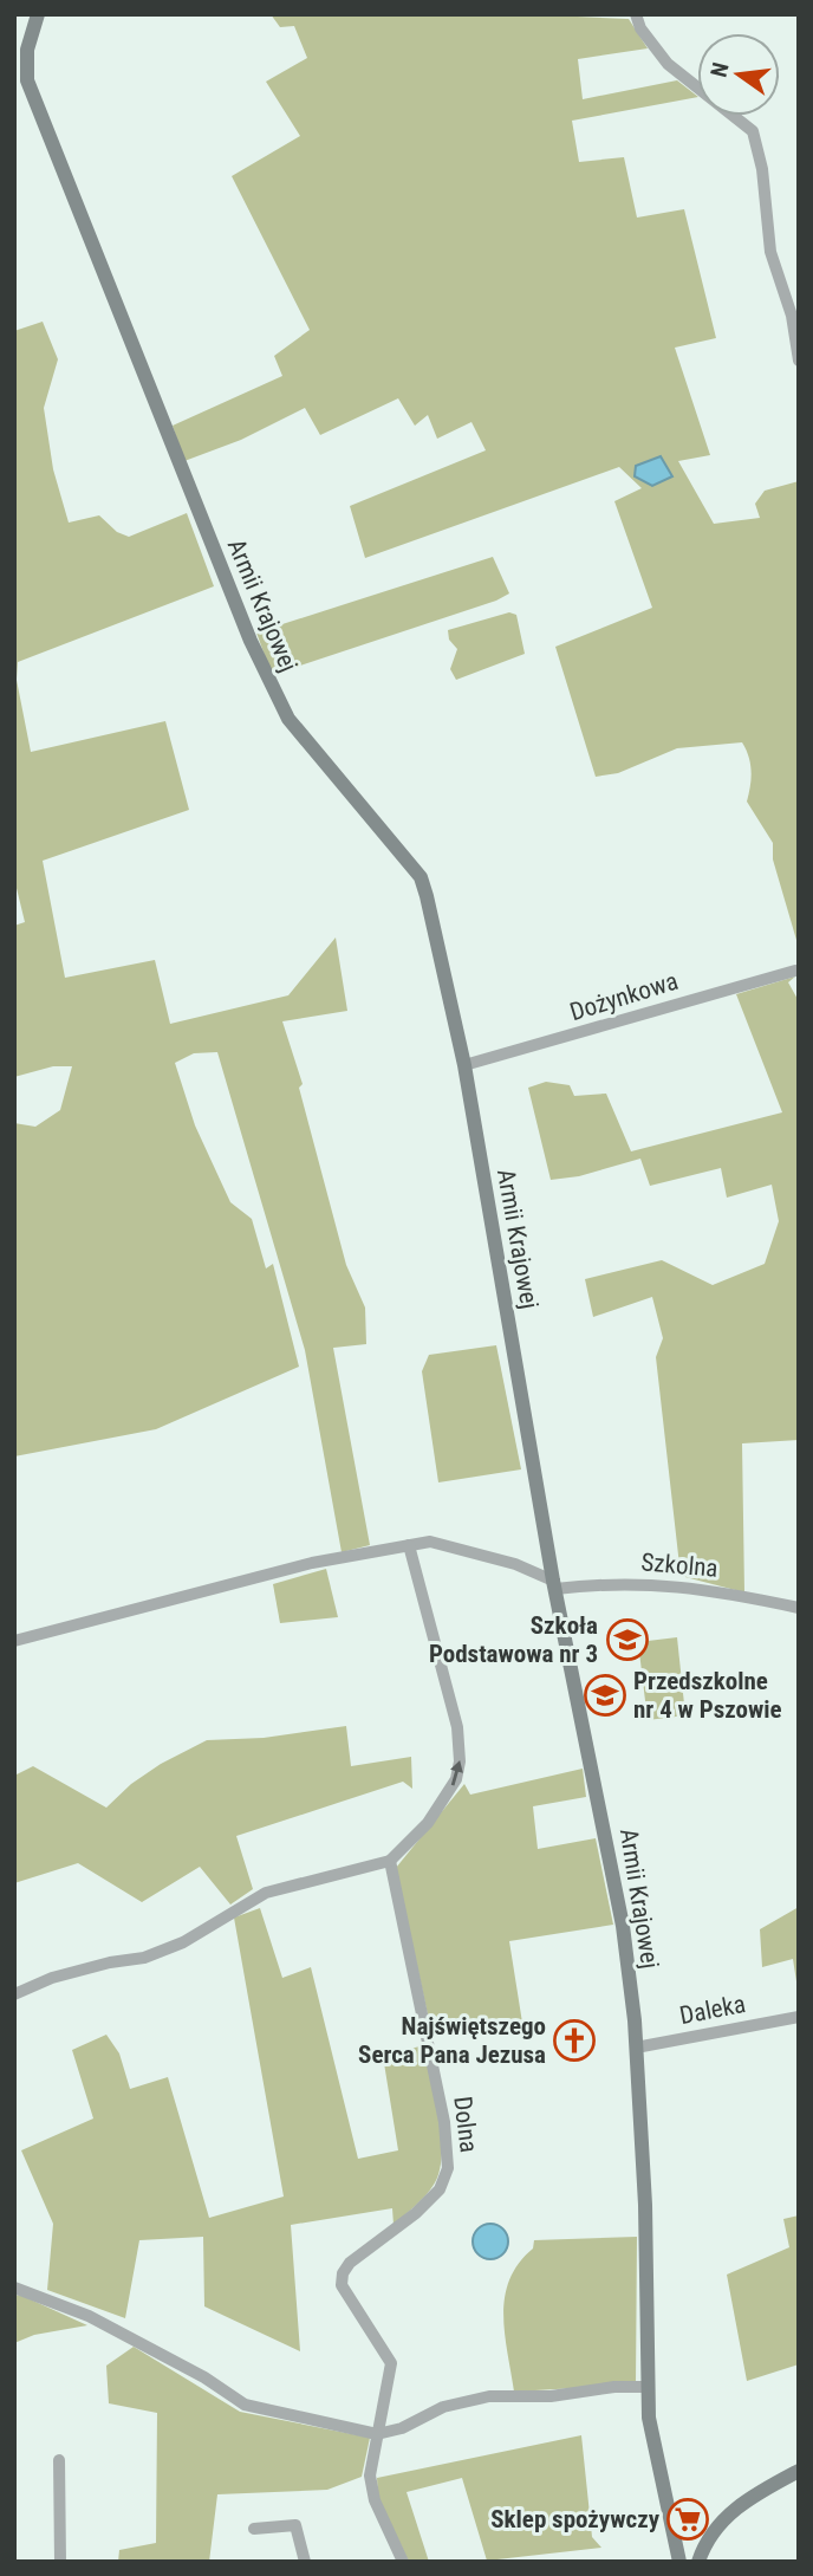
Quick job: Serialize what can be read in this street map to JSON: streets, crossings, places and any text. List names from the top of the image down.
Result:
{
  "streets": {
    "street": [
      "Armii Krajowej",
      "Dożynkowa",
      "Szkolna",
      "Daleka",
      "Dolna"
    ]
  },
  "crossings": [
    ["Armii Krajowej", "Dożynkowa"],
    ["Armii Krajowej", "Szkolna"],
    ["Armii Krajowej", "Daleka"]
  ],
  "places": {
    "school or university": ["Szkoła Podstawowa nr 3", "Przedszkolne nr 4 w Pszowie"],
    "church": ["Najświętszego Serca Pana Jezusa"],
    "supermarket": ["Sklep spożywczy"]
  },
  "north": "left"
}
